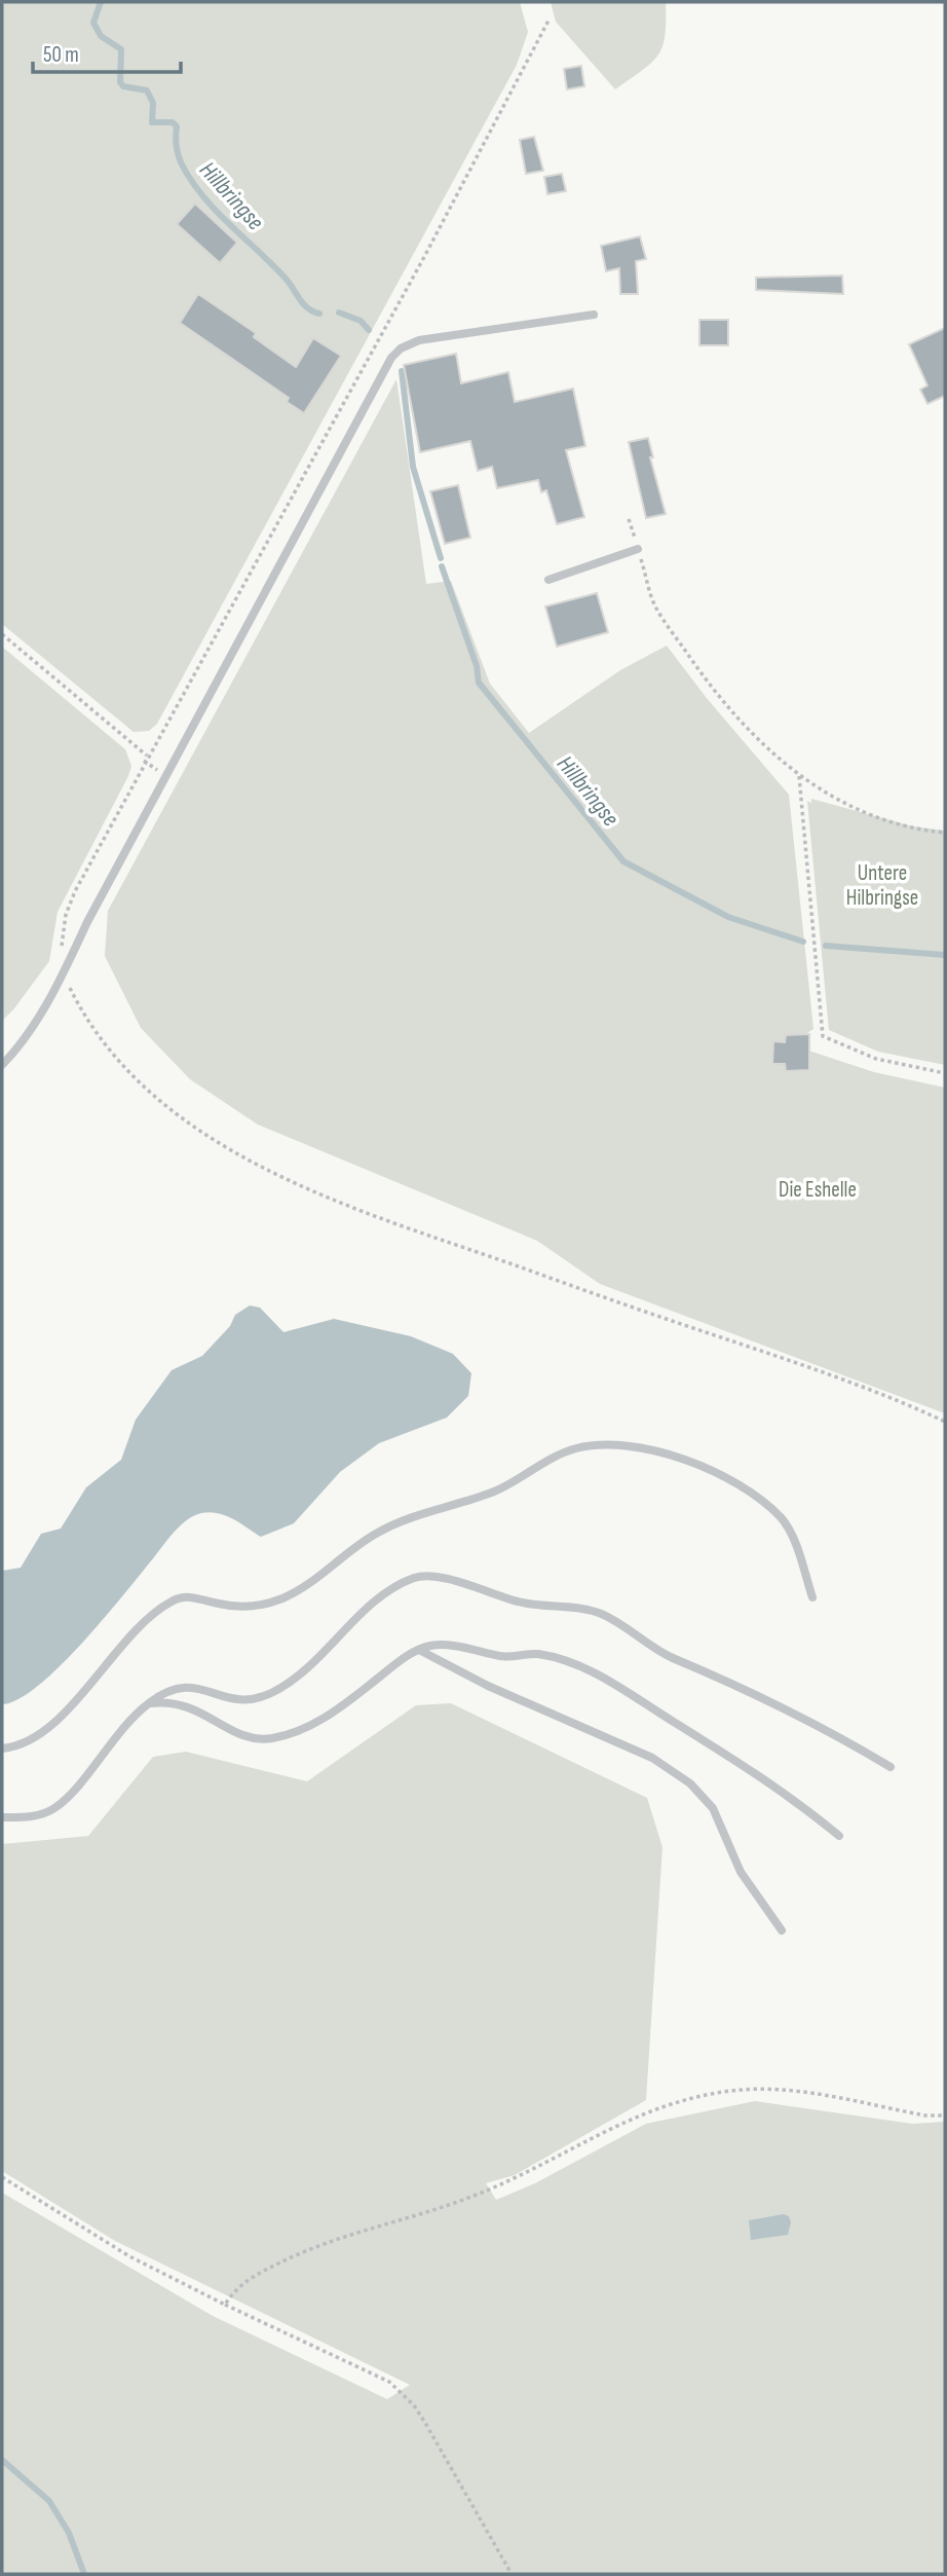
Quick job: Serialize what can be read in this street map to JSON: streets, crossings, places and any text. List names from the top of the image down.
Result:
{
  "water": ["Hillbringse"],
  "parks": ["Untere Hilbringse", "Die Eshelle"],
  "scale_bar": "50 m"
}
